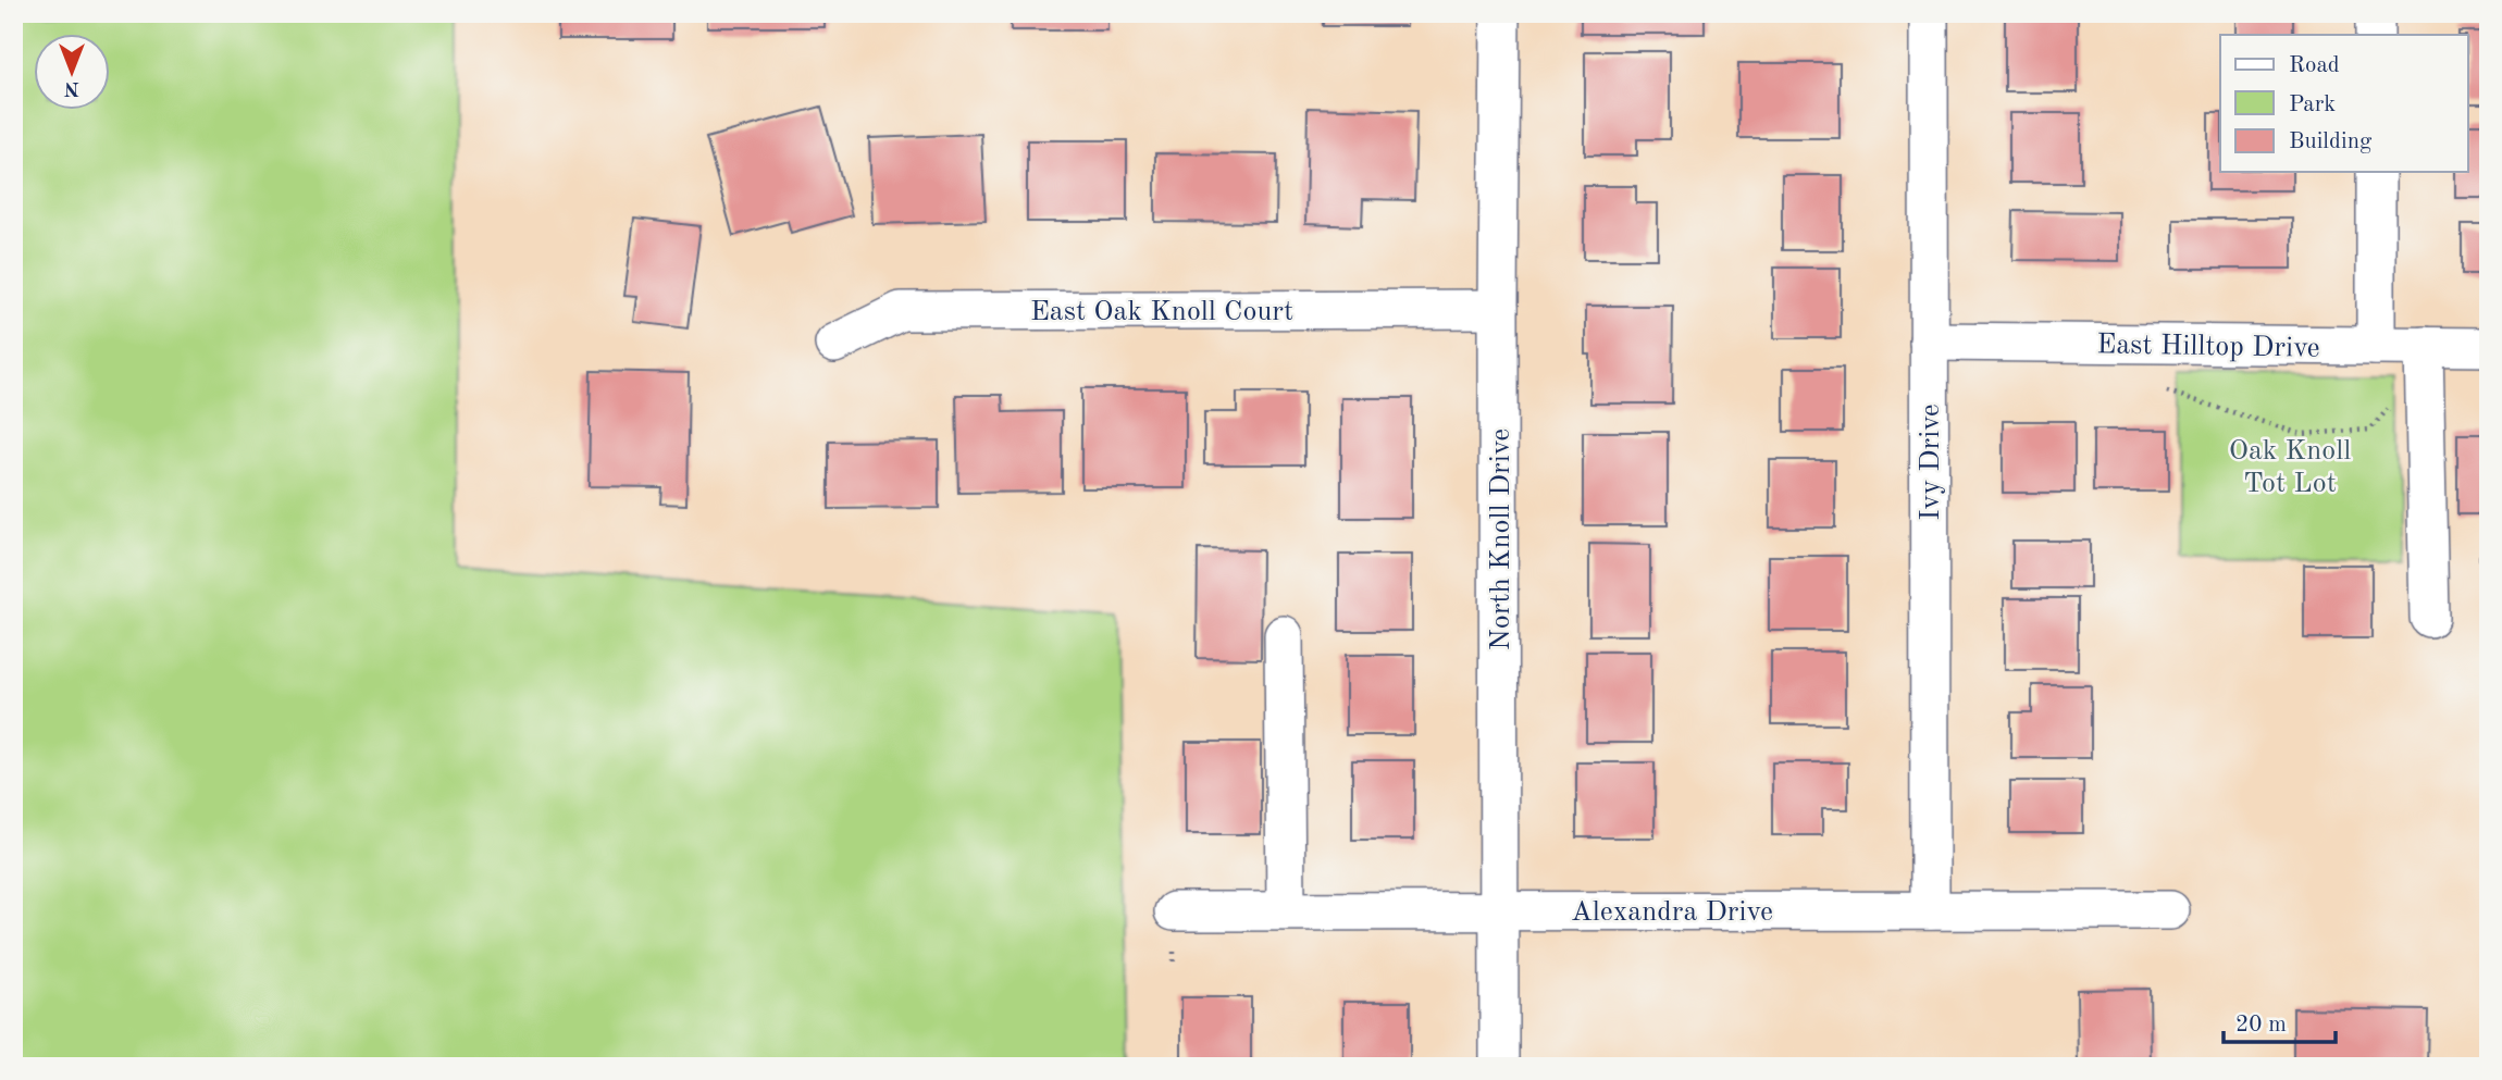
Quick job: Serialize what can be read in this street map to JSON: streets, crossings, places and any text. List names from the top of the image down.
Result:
{
  "streets": {
    "street": [
      "East Oak Knoll Court",
      "East Hilltop Drive",
      "Ivy Drive",
      "North Knoll Drive",
      "Alexandra Drive"
    ]
  },
  "crossings": [
    ["East Oak Knoll Court", "North Knoll Drive"],
    ["East Hilltop Drive", "Ivy Drive"],
    ["Ivy Drive", "Alexandra Drive"],
    ["North Knoll Drive", "Alexandra Drive"]
  ],
  "parks": ["Oak Knoll Tot Lot"],
  "legend": ["Road", "Park", "Building"],
  "scale_bar": "20 m",
  "north": "bottom"
}
